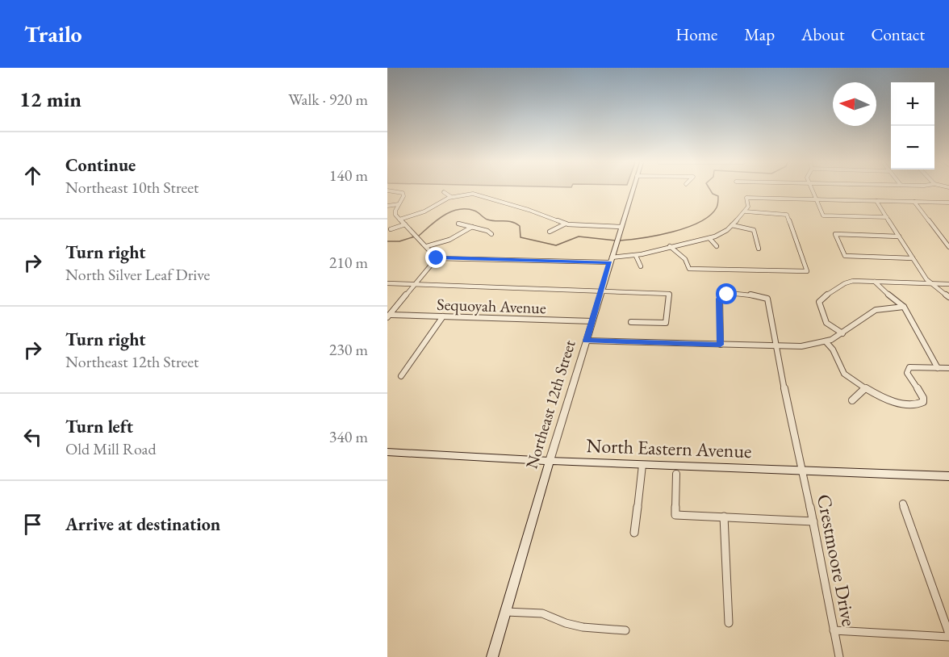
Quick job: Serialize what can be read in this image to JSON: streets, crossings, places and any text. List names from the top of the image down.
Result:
{
  "streets": {
    "main road": ["Northeast 12th Street", "North Eastern Avenue"],
    "street": ["Sequoyah Avenue", "Crestmoore Drive"]
  },
  "crossings": [
    ["Sequoyah Avenue", "Northeast 12th Street"],
    ["Northeast 12th Street", "North Eastern Avenue"],
    ["North Eastern Avenue", "Crestmoore Drive"]
  ],
  "north": "left",
  "page": {
    "header": "Trailo",
    "nav": [
      "Home",
      "Map",
      "About",
      "Contact"
    ],
    "heading": ["12 min", "Walk · 920 m"],
    "map_buttons": ["+", "−"],
    "list": [
      ["Continue", "Northeast 10th Street", "140 m"],
      ["Turn right", "North Silver Leaf Drive", "210 m"],
      ["Turn right", "Northeast 12th Street", "230 m"],
      ["Turn left", "Old Mill Road", "340 m"],
      "Arrive at destination"
    ]
  }
}
